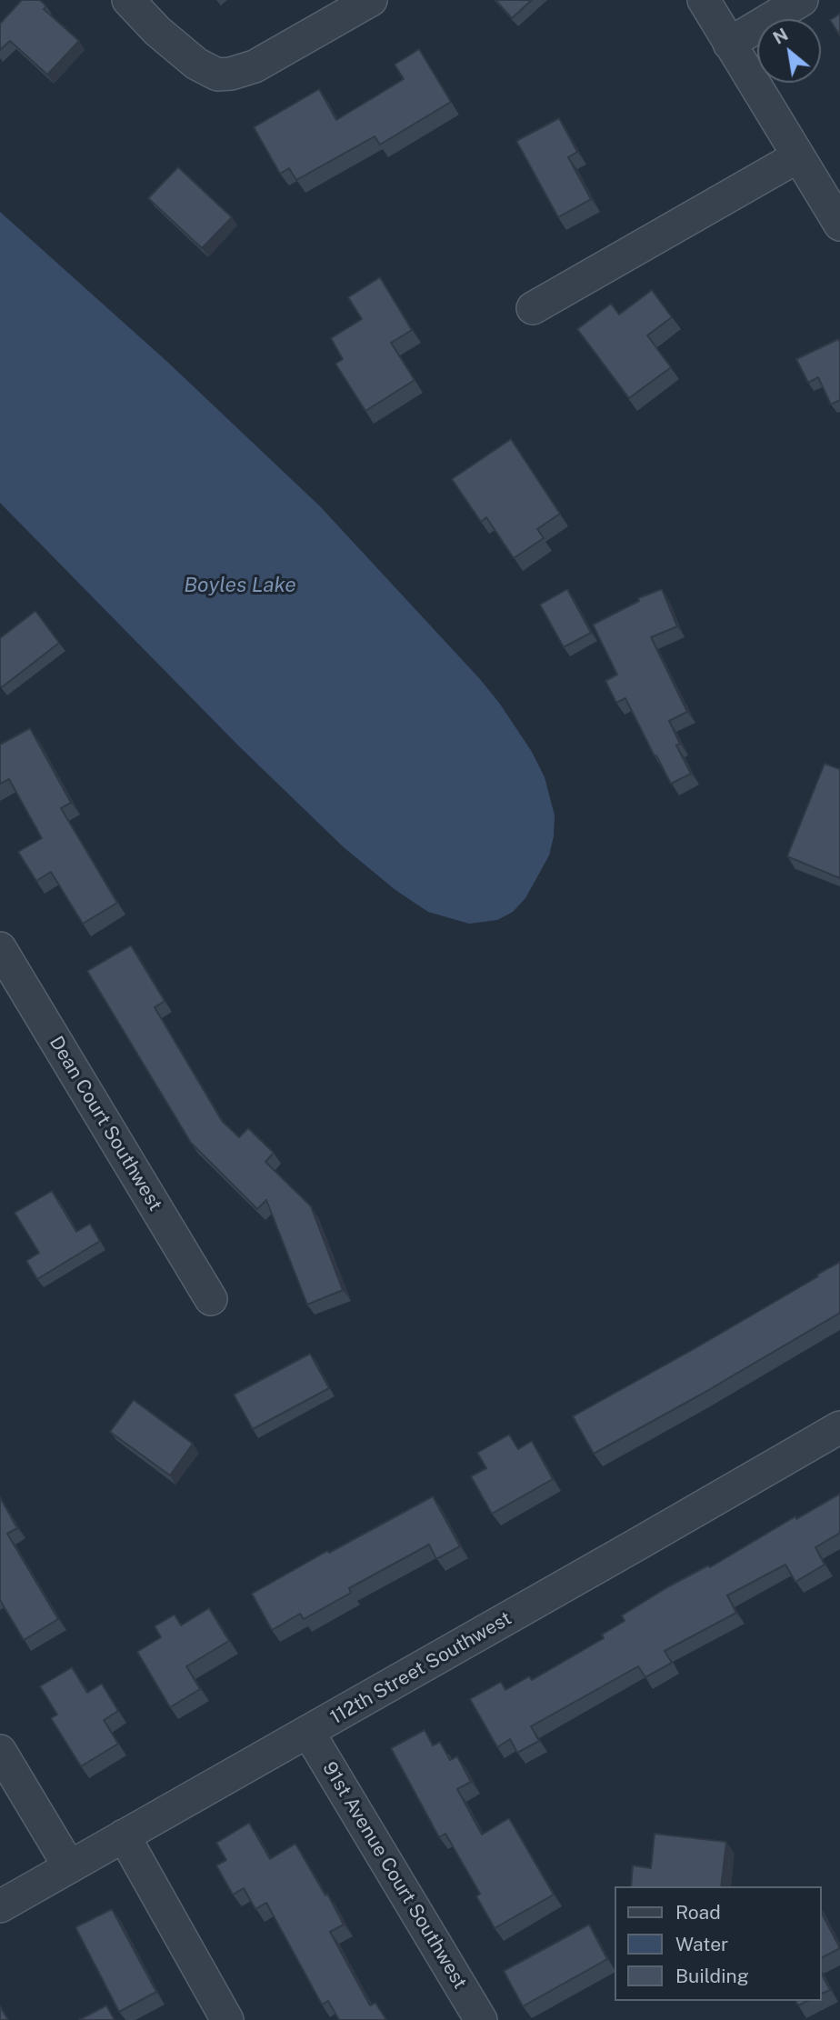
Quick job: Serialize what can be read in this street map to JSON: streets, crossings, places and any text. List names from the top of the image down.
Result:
{
  "streets": {
    "street": ["Dean Court Southwest", "112th Street Southwest", "91st Avenue Court Southwest"]
  },
  "crossings": [
    ["112th Street Southwest", "91st Avenue Court Southwest"]
  ],
  "water": ["Boyles Lake"],
  "legend": ["Road", "Water", "Building"],
  "north": "top left"
}
